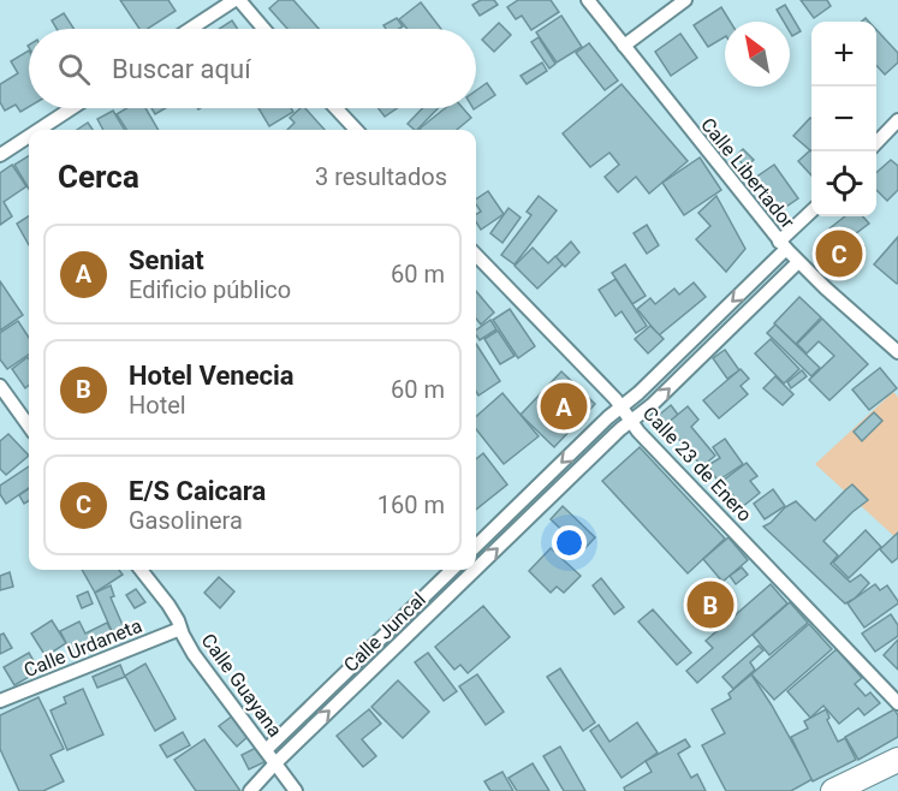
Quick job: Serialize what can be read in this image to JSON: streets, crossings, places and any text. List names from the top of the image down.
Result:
{
  "streets": {
    "street": [
      "Calle Libertador",
      "Calle 23 de Enero",
      "Calle Juncal",
      "Calle Urdaneta",
      "Calle Guayana"
    ]
  },
  "crossings": [
    ["Calle Libertador", "Calle Juncal"],
    ["Calle 23 de Enero", "Calle Juncal"],
    ["Calle Juncal", "Calle Guayana"],
    ["Calle Urdaneta", "Calle Guayana"]
  ],
  "north": "top left",
  "page": {
    "map_buttons": ["+", "−"],
    "search": "Buscar aquí",
    "heading": ["Cerca", "3 resultados"],
    "list": [
      {
        "mark": "A",
        "name": "Seniat",
        "note": "Edificio público",
        "value": "60 m"
      },
      {
        "mark": "B",
        "name": "Hotel Venecia",
        "note": "Hotel",
        "value": "60 m"
      },
      {
        "mark": "C",
        "name": "E/S Caicara",
        "note": "Gasolinera",
        "value": "160 m"
      }
    ],
    "pins": ["C", "A", "B"]
  }
}
